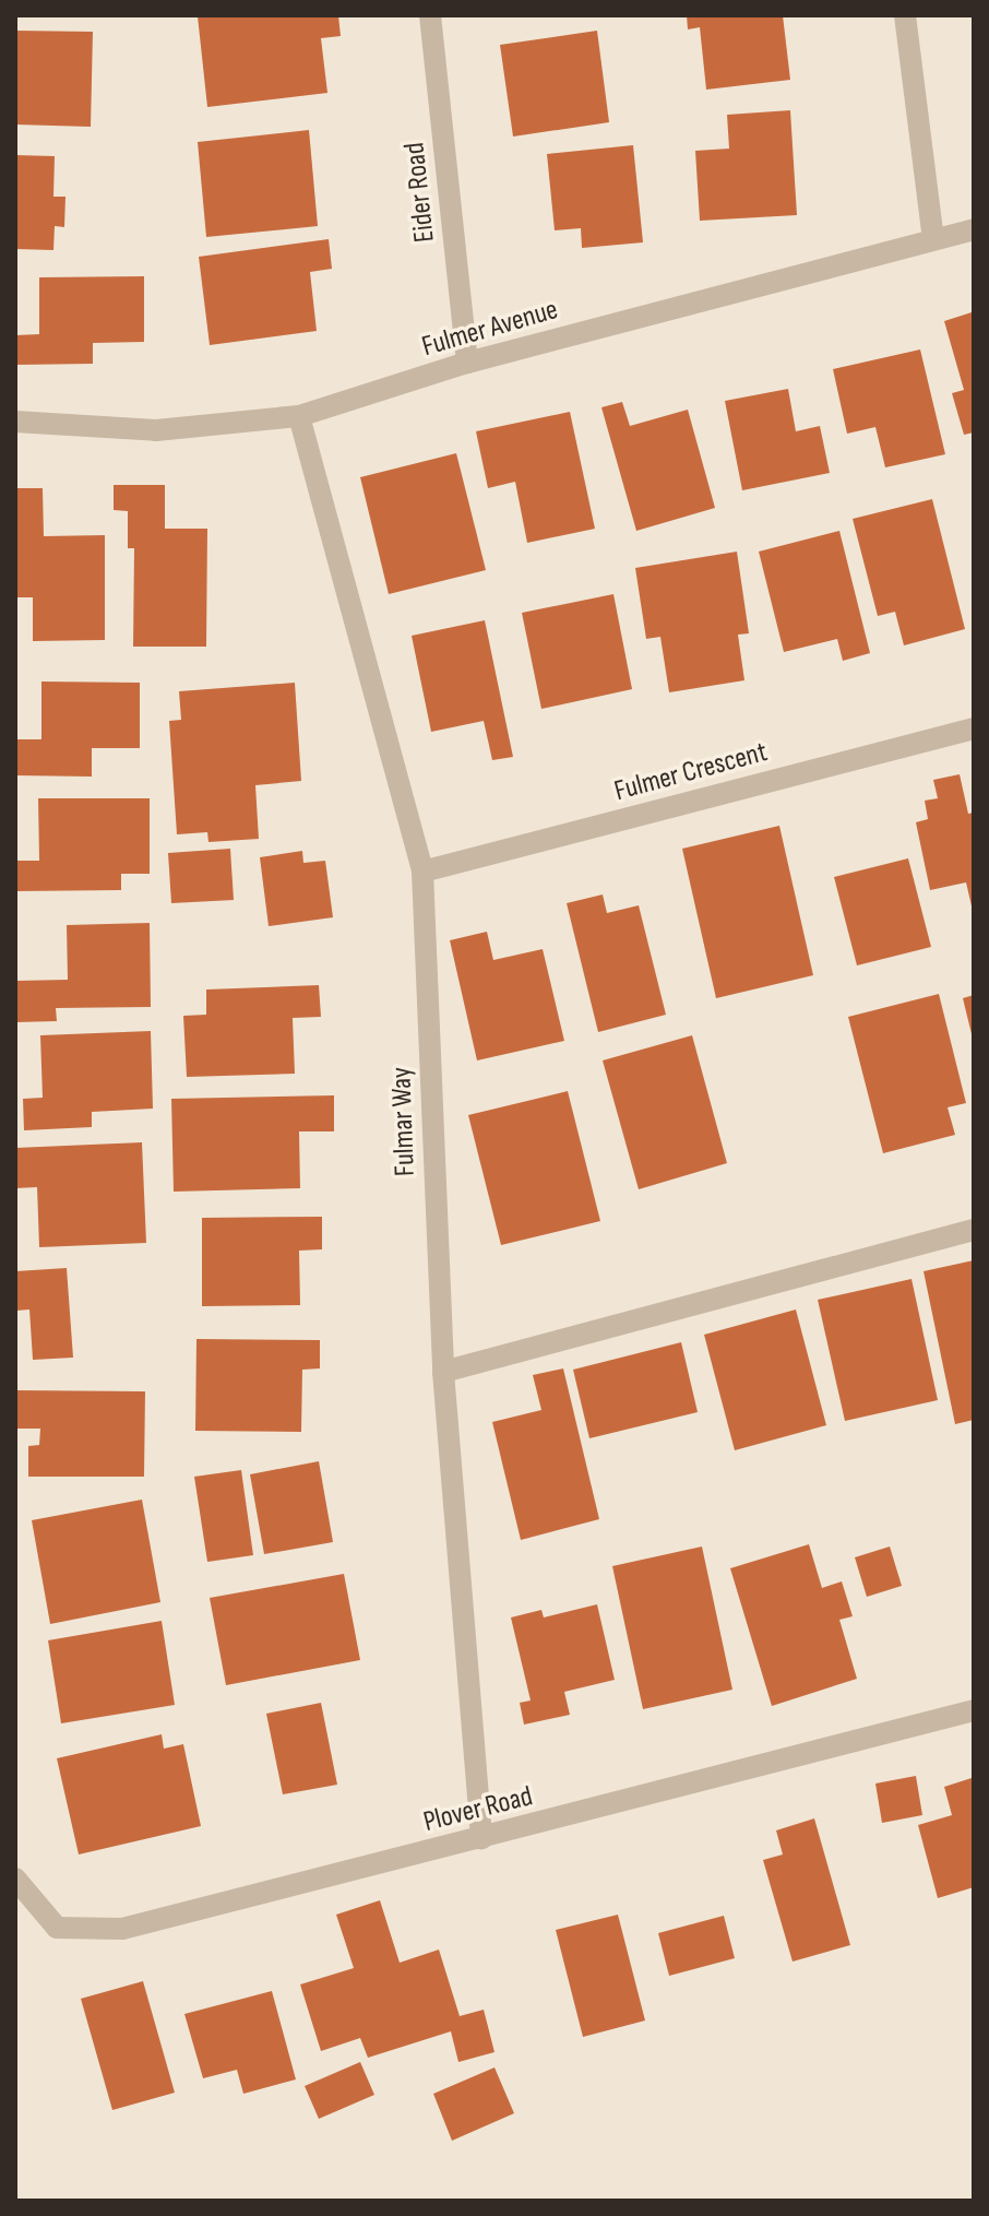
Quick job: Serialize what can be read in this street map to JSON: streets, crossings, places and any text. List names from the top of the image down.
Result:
{
  "streets": {
    "street": [
      "Eider Road",
      "Fulmer Avenue",
      "Fulmer Crescent",
      "Fulmar Way",
      "Plover Road"
    ]
  },
  "crossings": [
    ["Eider Road", "Fulmer Avenue"],
    ["Fulmer Avenue", "Fulmar Way"],
    ["Fulmer Crescent", "Fulmar Way"],
    ["Fulmar Way", "Plover Road"]
  ]
}
